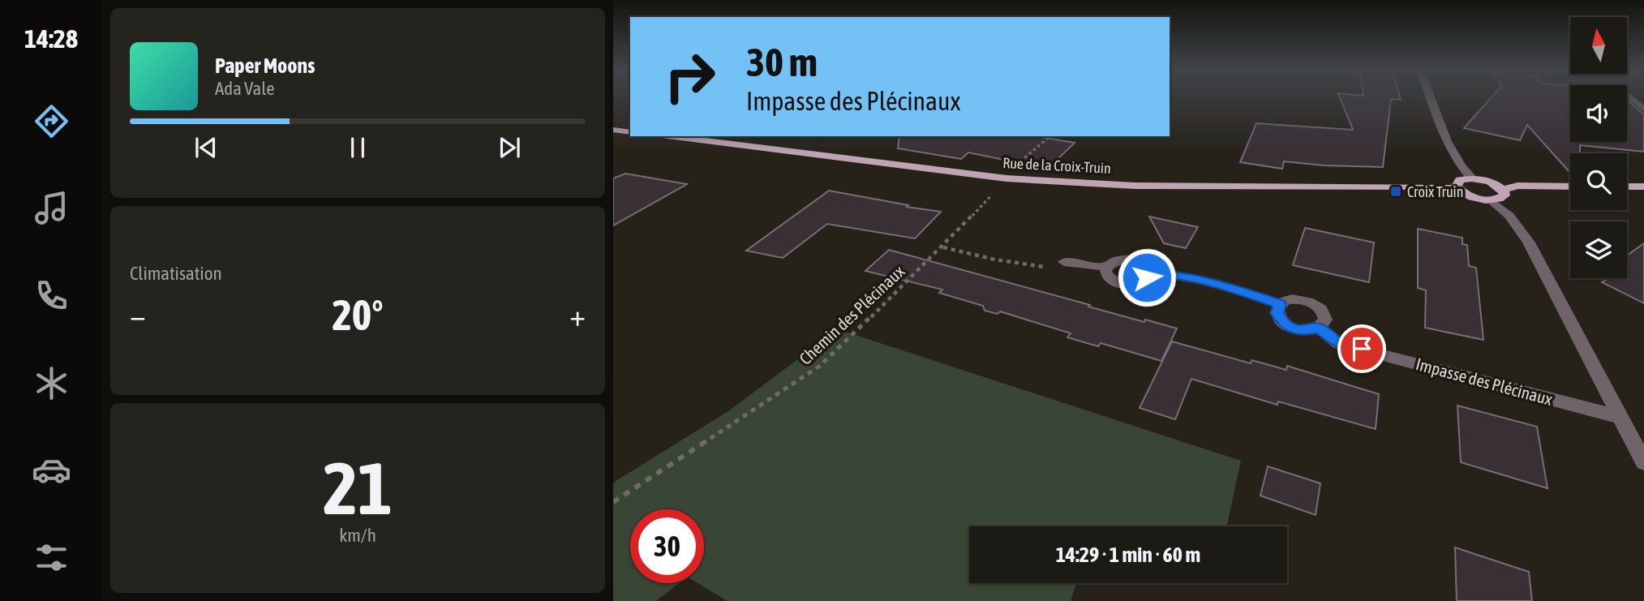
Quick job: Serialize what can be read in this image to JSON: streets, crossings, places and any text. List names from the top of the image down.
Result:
{
  "streets": {
    "main road": ["Rue de la Croix-Truin"],
    "street": ["Impasse des Plécinaux"],
    "path": ["Chemin des Plécinaux"]
  },
  "crossings": [
    ["Rue de la Croix-Truin", "Chemin des Plécinaux"]
  ],
  "places": {
    "transit": ["Croix Truin"]
  },
  "north": "top",
  "page": {
    "tabs": "14:28",
    "turn": ["30 m", "Impasse des Plécinaux"],
    "song": ["Paper Moons", "Ada Vale"],
    "tile": [
      "Climatisation",
      ["21", "km/h"]
    ],
    "heat": ["−", "20°", "+"],
    "limit": "30",
    "trip": "14:29 · 1 min · 60 m"
  }
}
